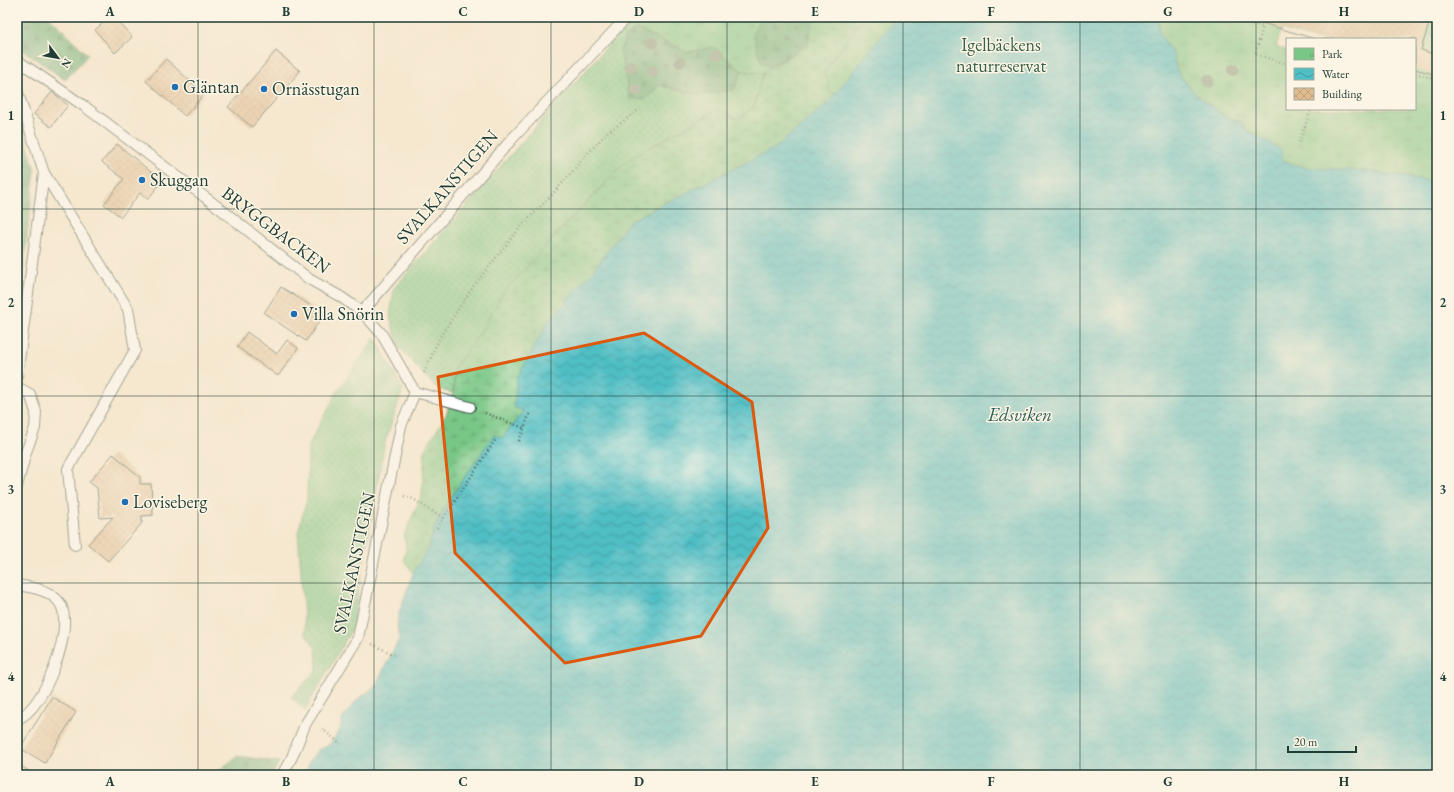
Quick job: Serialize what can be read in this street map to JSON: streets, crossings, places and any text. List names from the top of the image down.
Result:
{
  "streets": {
    "lane": ["SVALKANSTIGEN", "BRYGGBACKEN"]
  },
  "crossings": [
    ["SVALKANSTIGEN", "BRYGGBACKEN"]
  ],
  "water": ["Edsviken"],
  "parks": ["Igelbäckens naturreservat"],
  "places": [
    "Gläntan",
    "Ornässtugan",
    "Skuggan",
    "Villa Snörin",
    "Loviseberg"
  ],
  "legend": ["Park", "Water", "Building"],
  "scale_bar": "20 m",
  "north": "bottom right",
  "grid": {
    "columns": [
      "A",
      "B",
      "C",
      "D",
      "E",
      "F",
      "G",
      "H"
    ],
    "rows": [
      "1",
      "2",
      "3",
      "4"
    ]
  }
}
